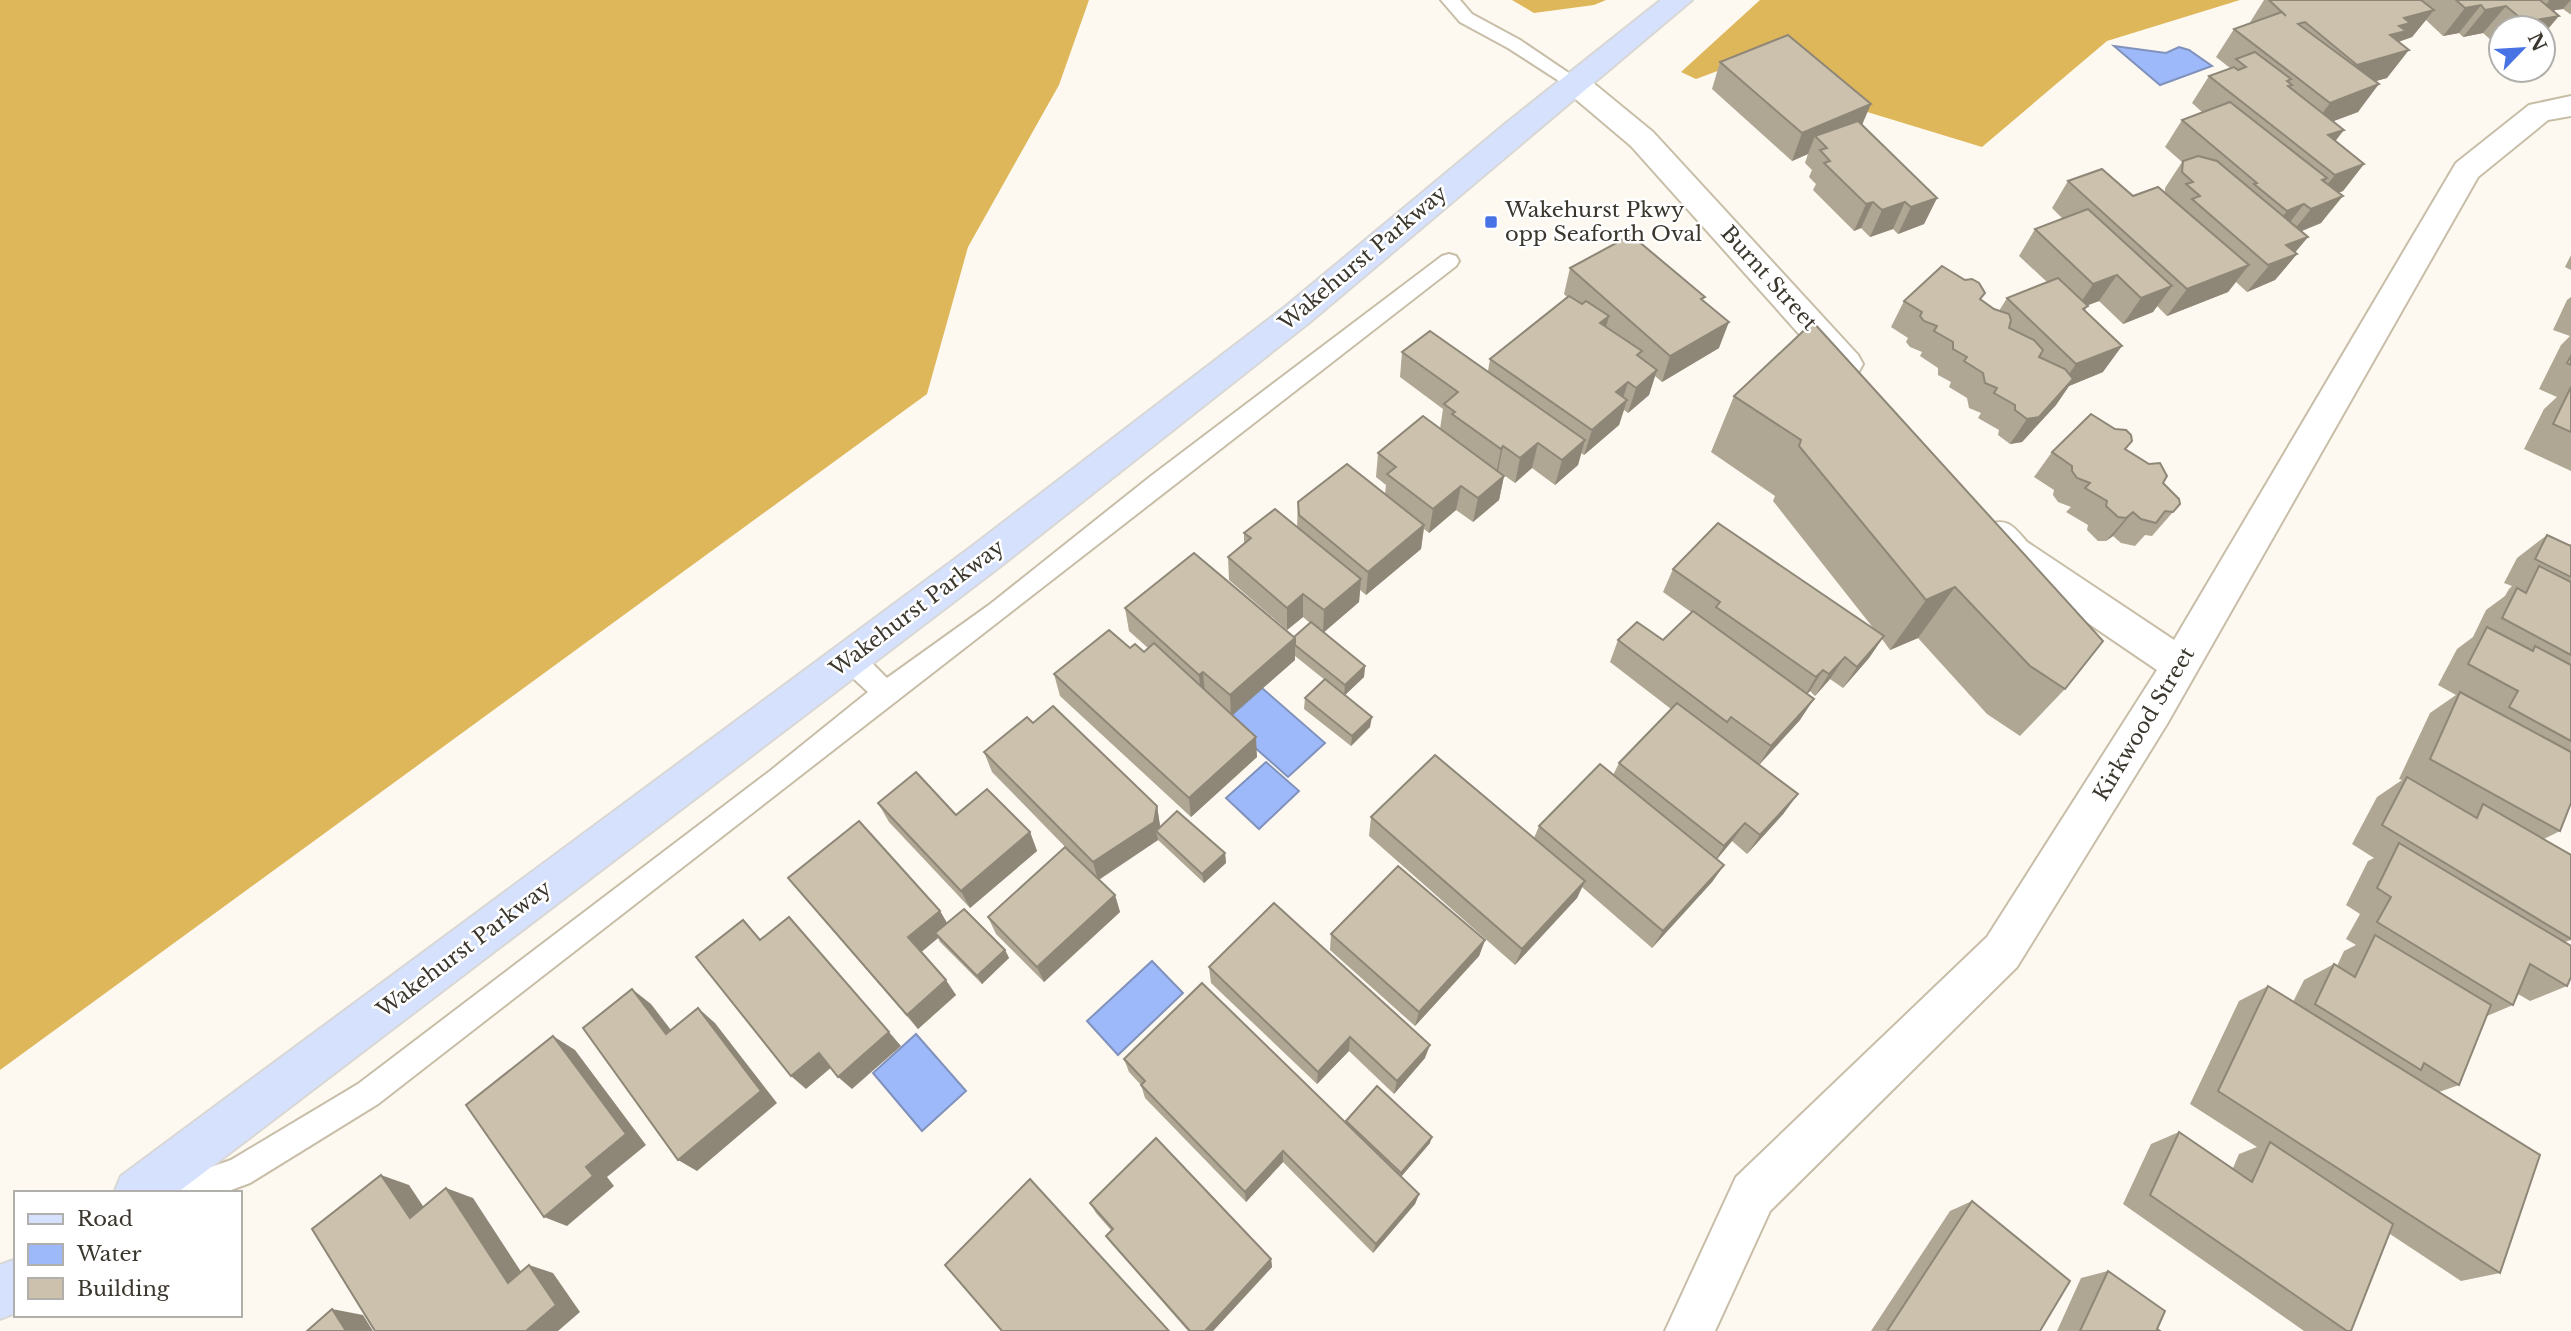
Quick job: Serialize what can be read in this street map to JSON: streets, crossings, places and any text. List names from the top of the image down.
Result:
{
  "streets": {
    "main road": ["Wakehurst Parkway"],
    "street": ["Burnt Street", "Kirkwood Street"]
  },
  "crossings": [
    ["Wakehurst Parkway", "Burnt Street"]
  ],
  "places": {
    "transit": ["Wakehurst Pkwy opp Seaforth Oval"]
  },
  "legend": ["Road", "Water", "Building"],
  "north": "top right"
}
